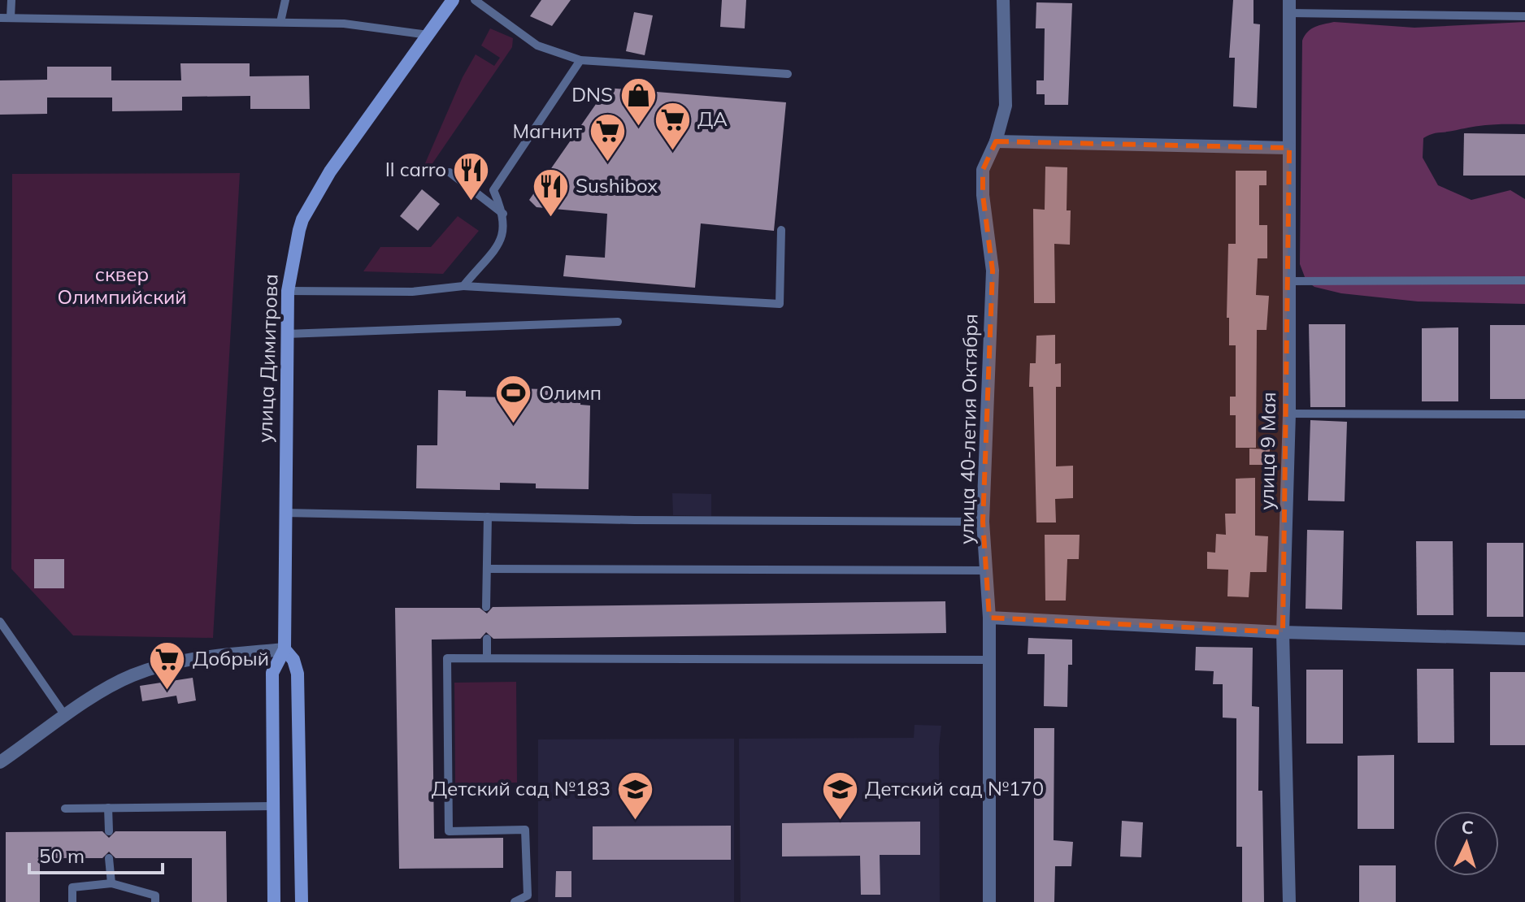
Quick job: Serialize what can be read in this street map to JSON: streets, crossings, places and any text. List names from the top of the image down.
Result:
{
  "streets": {
    "main road": ["улица Димитрова"],
    "street": ["улица 40-летия Октября", "улица 9 Мая"]
  },
  "parks": ["сквер Олимпийский"],
  "places": {
    "shop": ["DNS"],
    "supermarket": ["ДА", "Магнит", "Добрый"],
    "restaurant": ["Il carro", "Sushibox"],
    "sports": ["Олимп"],
    "school or university": ["Детский сад №183", "Детский сад №170"]
  },
  "scale_bar": "50 m",
  "north": "top"
}
